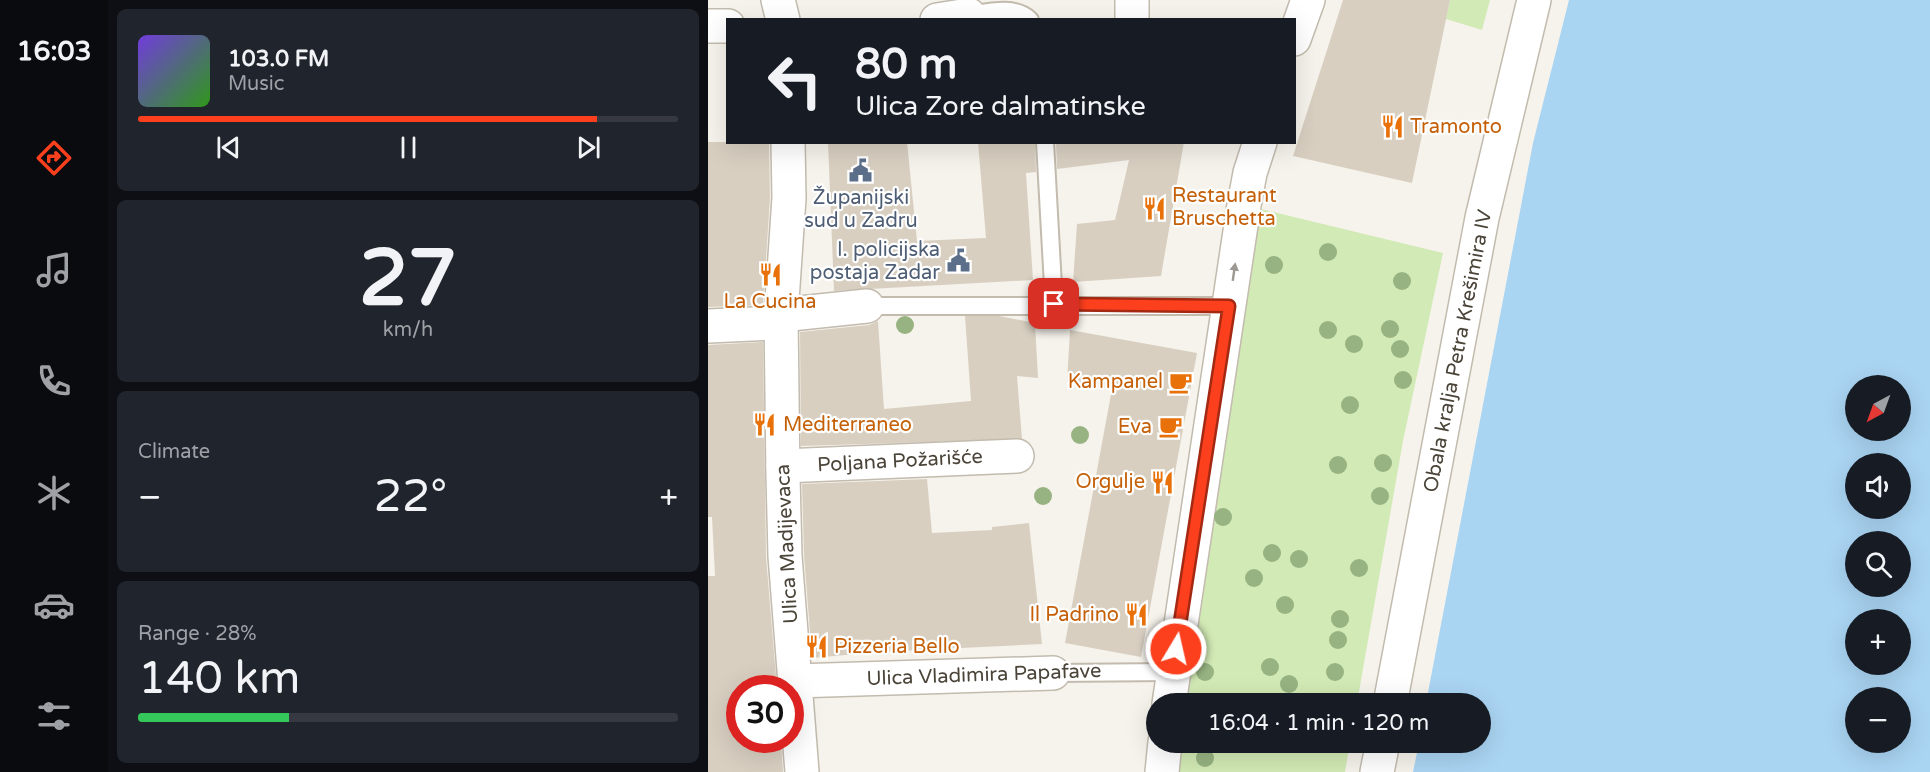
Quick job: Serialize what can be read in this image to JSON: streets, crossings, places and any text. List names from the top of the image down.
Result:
{
  "streets": {
    "street": [
      "Obala kralja Petra Krešimira IV",
      "Poljana Požarišće",
      "Ulica Madijevaca",
      "Ulica Vladimira Papafave"
    ]
  },
  "crossings": [
    ["Poljana Požarišće", "Ulica Madijevaca"]
  ],
  "places": {
    "restaurant": [
      "Tramonto",
      "Restaurant Bruschetta",
      "La Cucina",
      "Mediterraneo",
      "Orgulje",
      "Il Padrino",
      "Pizzeria Bello"
    ],
    "public building": ["Županijski sud u Zadru", "I. policijska postaja Zadar"],
    "cafe": ["Kampanel", "Eva"]
  },
  "north": "bottom left",
  "page": {
    "tabs": "16:03",
    "turn": ["80 m", "Ulica Zore dalmatinske"],
    "song": ["103.0 FM", "Music"],
    "tile": [
      ["27", "km/h"],
      "Climate",
      ["Range · 28%", "140 km"]
    ],
    "map_buttons": ["+", "−"],
    "heat": ["−", "22°", "+"],
    "limit": "30",
    "trip": "16:04 · 1 min · 120 m"
  }
}
